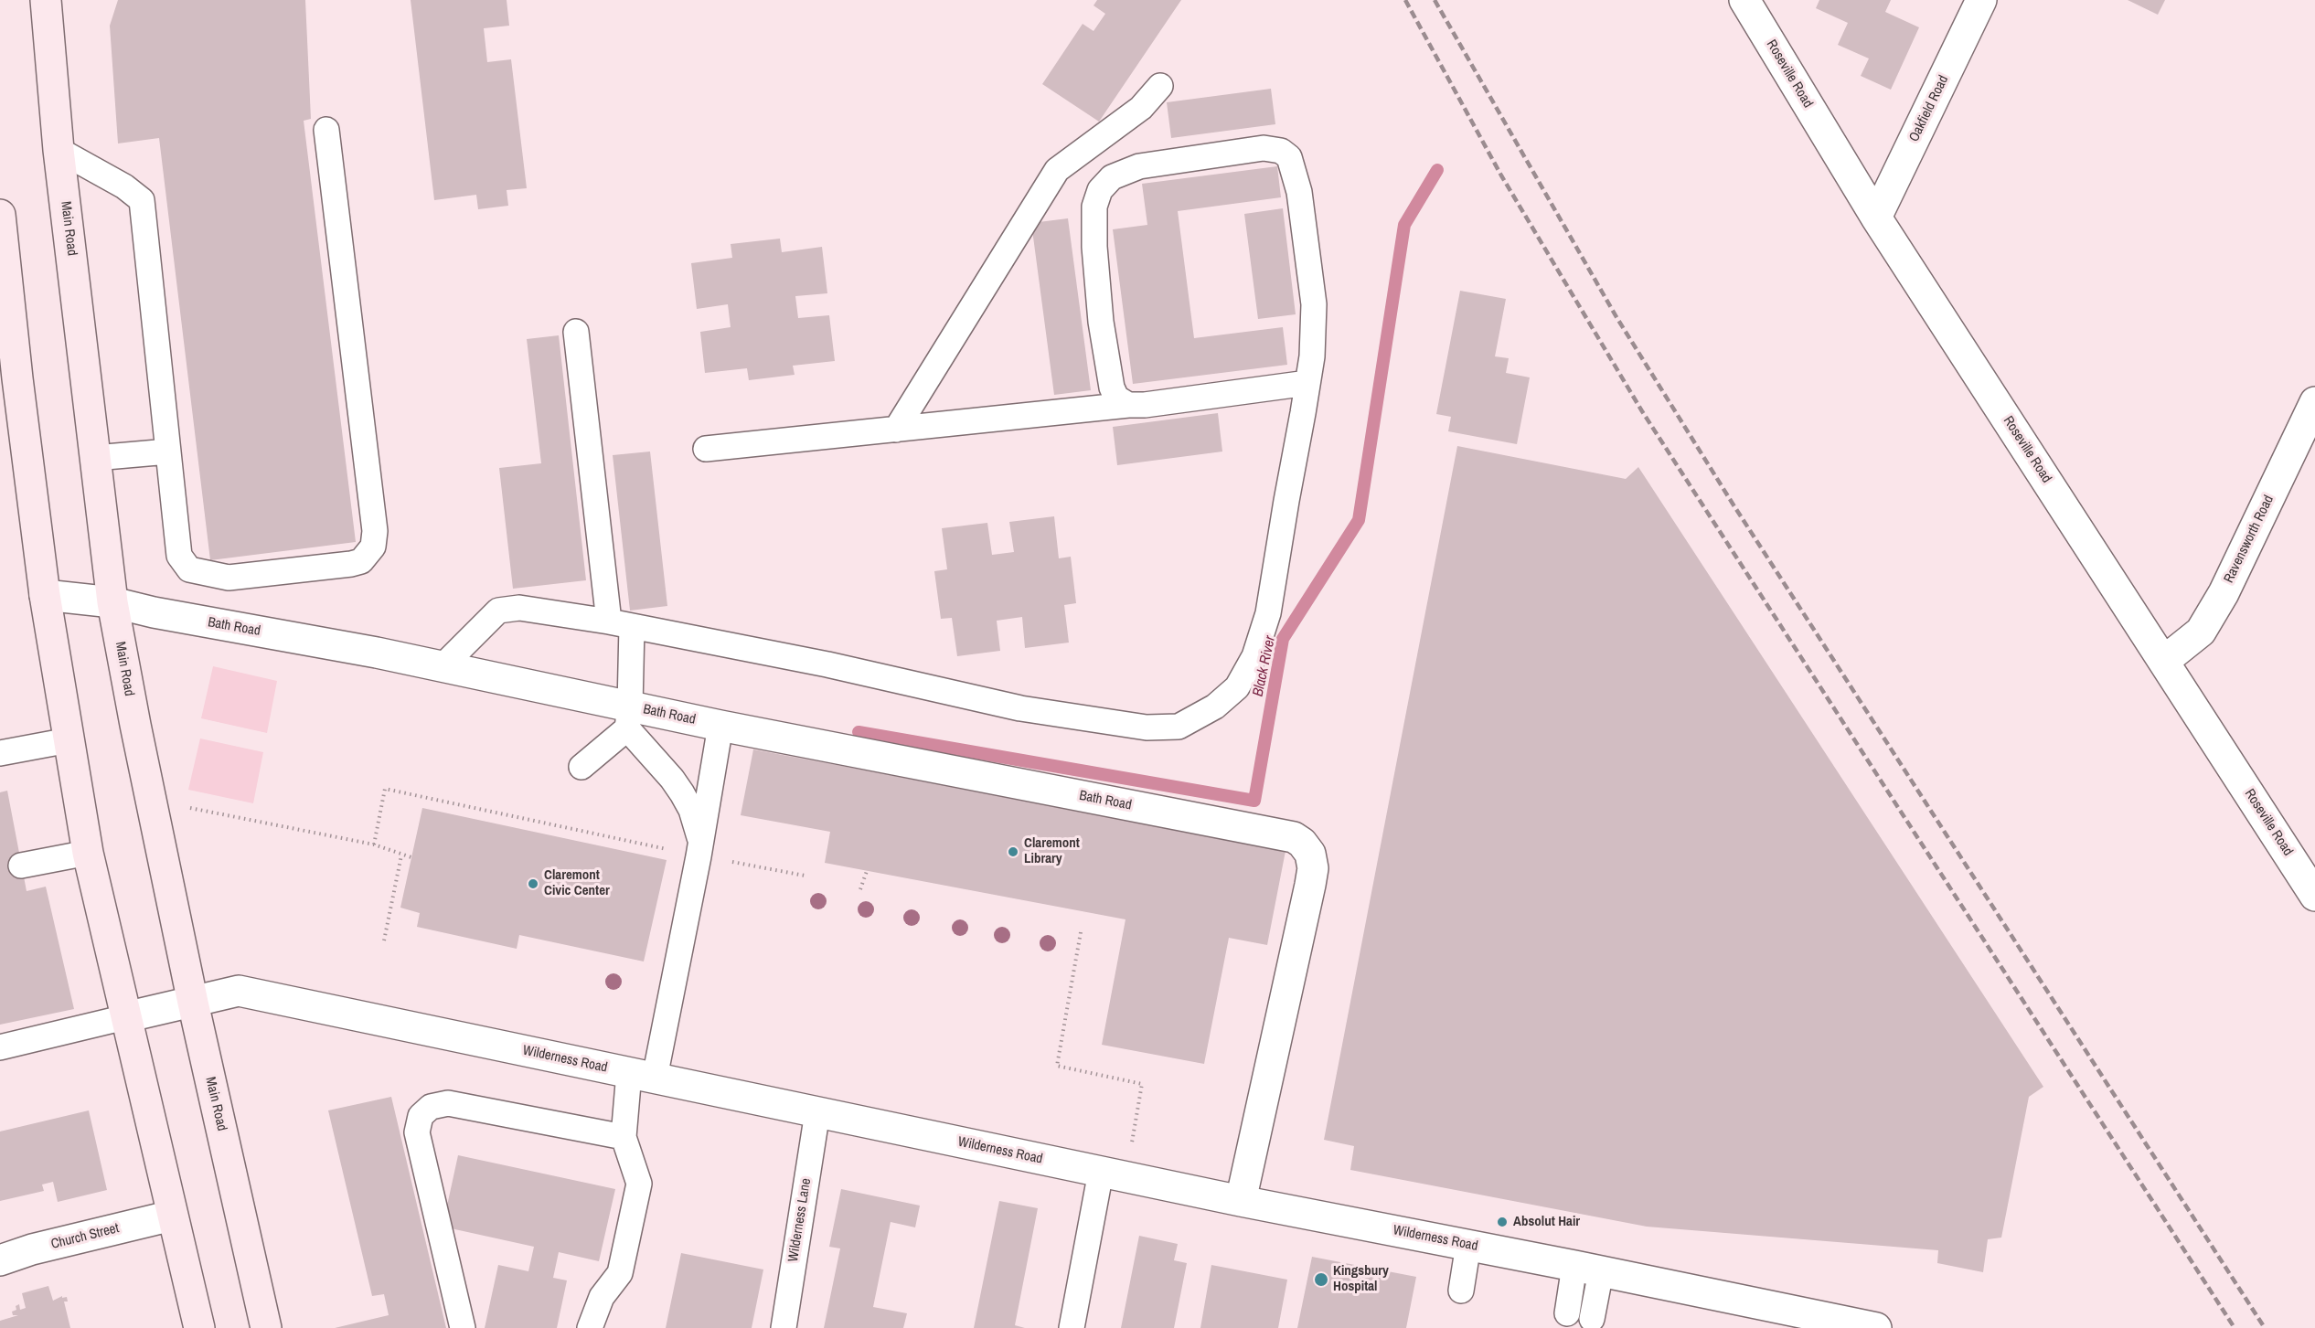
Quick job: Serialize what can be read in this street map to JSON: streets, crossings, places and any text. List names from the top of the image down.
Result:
{
  "streets": {
    "main road": ["Main Road"],
    "street": [
      "Roseville Road",
      "Oakfield Road",
      "Ravensworth Road",
      "Bath Road",
      "Wilderness Road",
      "Church Street"
    ],
    "lane": ["Wilderness Lane"]
  },
  "crossings": [
    ["Roseville Road", "Oakfield Road"],
    ["Roseville Road", "Ravensworth Road"],
    ["Main Road", "Bath Road"],
    ["Main Road", "Wilderness Road"],
    ["Bath Road", "Wilderness Road"],
    ["Wilderness Road", "Wilderness Lane"]
  ],
  "water": ["Black River"],
  "places": [
    "Claremont Library",
    "Claremont Civic Center",
    "Absolut Hair",
    "Kingsbury Hospital"
  ]
}
